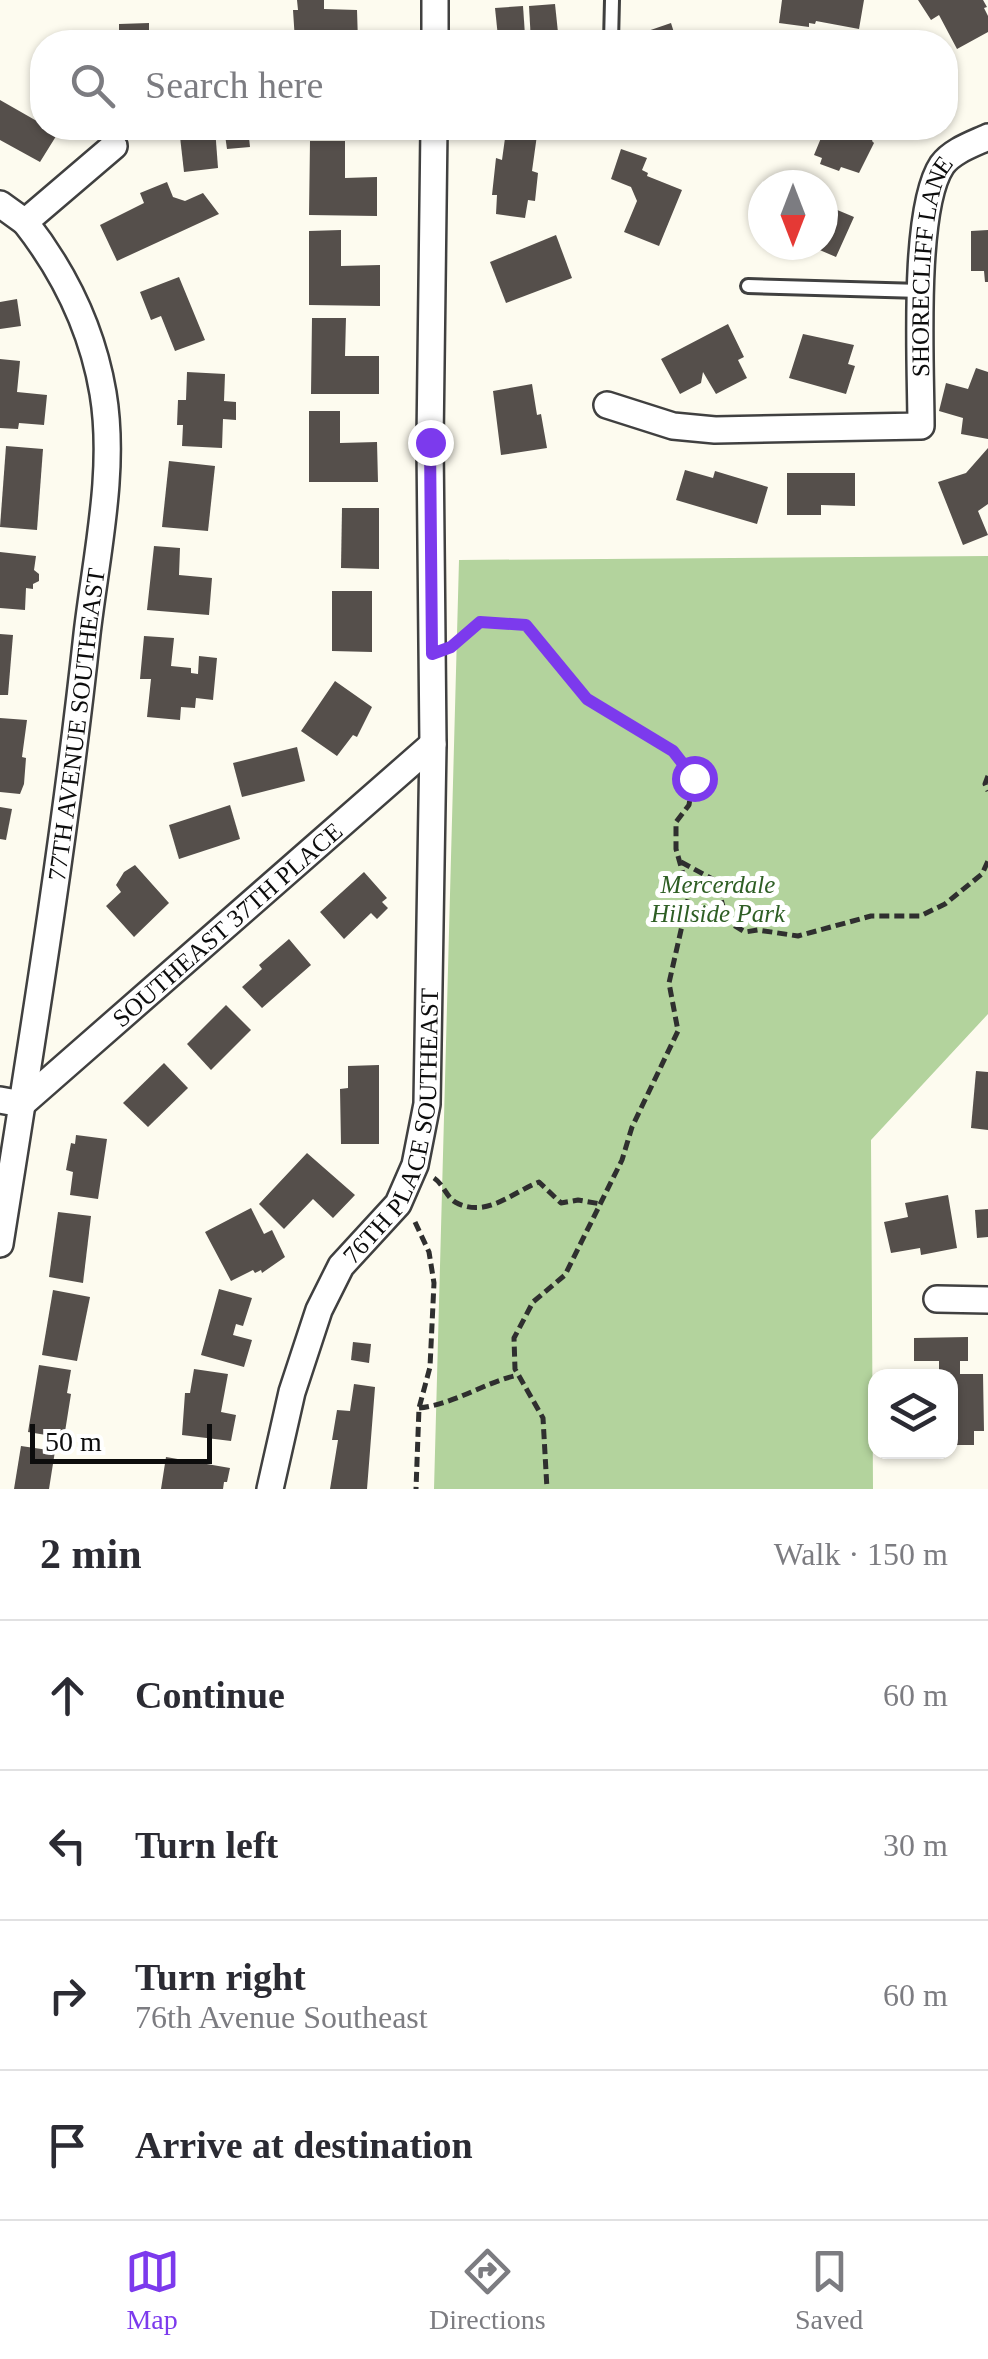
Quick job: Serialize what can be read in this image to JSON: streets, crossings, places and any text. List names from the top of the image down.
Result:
{
  "streets": {
    "street": [
      "SHORECLIFF LANE",
      "77TH AVENUE SOUTHEAST",
      "SOUTHEAST 37TH PLACE",
      "76TH PLACE SOUTHEAST"
    ]
  },
  "crossings": [
    ["77TH AVENUE SOUTHEAST", "SOUTHEAST 37TH PLACE"],
    ["SOUTHEAST 37TH PLACE", "76TH PLACE SOUTHEAST"]
  ],
  "parks": ["Mercerdale Hillside Park"],
  "scale_bar": "50 m",
  "north": "bottom",
  "page": {
    "search": "Search here",
    "scale": "50 m",
    "heading": ["2 min", "Walk · 150 m"],
    "list": [
      ["Continue", "60 m"],
      ["Turn left", "30 m"],
      ["Turn right", "76th Avenue Southeast", "60 m"],
      "Arrive at destination"
    ],
    "nav": ["Map", "Directions", "Saved"]
  }
}
